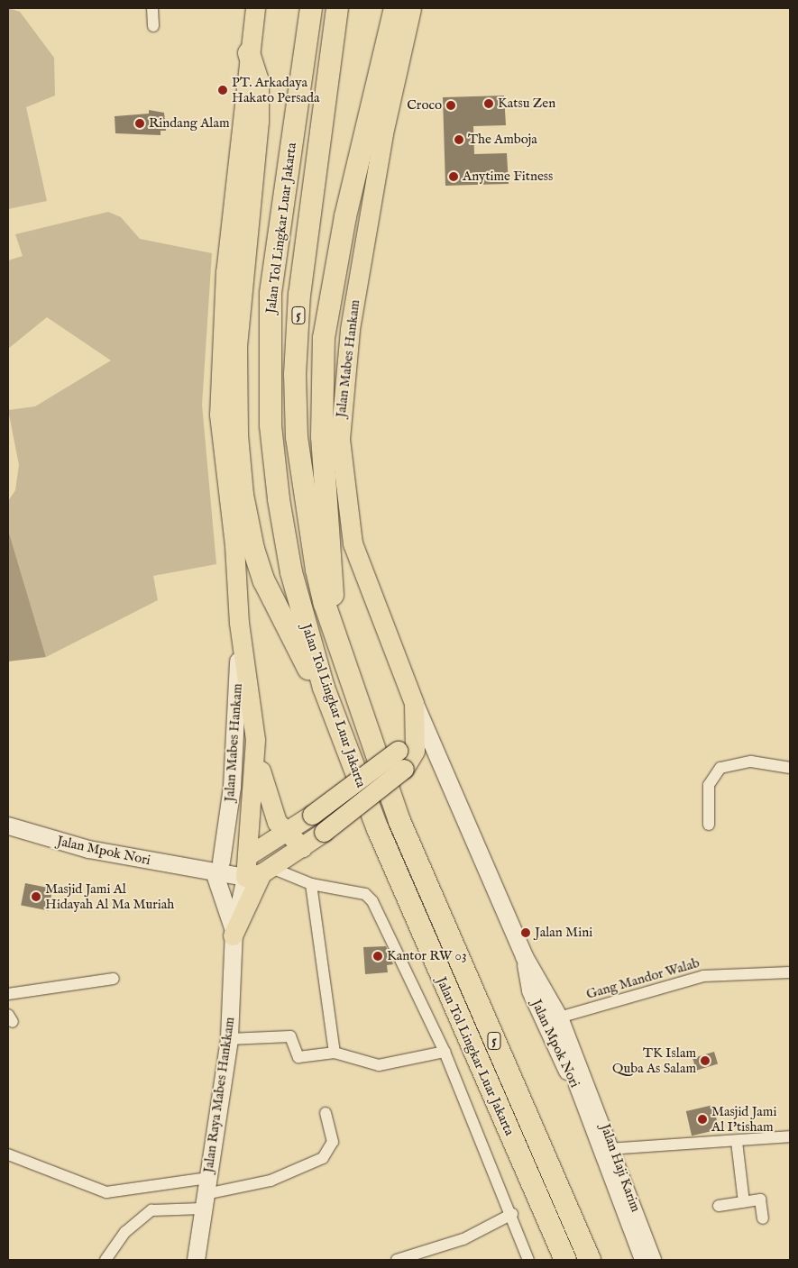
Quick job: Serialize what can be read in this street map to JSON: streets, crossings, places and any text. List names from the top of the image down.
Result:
{
  "streets": {
    "highway": ["Jalan Tol Lingkar Luar Jakarta", "5"],
    "main road": ["Jalan Mabes Hankam", "Jalan Mpok Nori", "Jalan Raya Mabes Hankkam"],
    "street": ["Gang Mandor Walab", "Jalan Haji Karim"]
  },
  "crossings": [
    ["Jalan Mabes Hankam", "Jalan Mpok Nori"],
    ["Jalan Mpok Nori", "Gang Mandor Walab"],
    ["Jalan Mpok Nori", "Jalan Haji Karim"]
  ],
  "places": [
    "PT. Arkadaya Hakato Persada",
    "Katsu Zen",
    "Croco",
    "Rindang Alam",
    "The Amboja",
    "Anytime Fitness",
    "Masjid Jami Al Hidayah Al Ma Muriah",
    "Jalan Mini",
    "Kantor RW 03",
    "TK Islam Quba As Salam",
    "Masjid Jami Al I'tisham"
  ]
}
